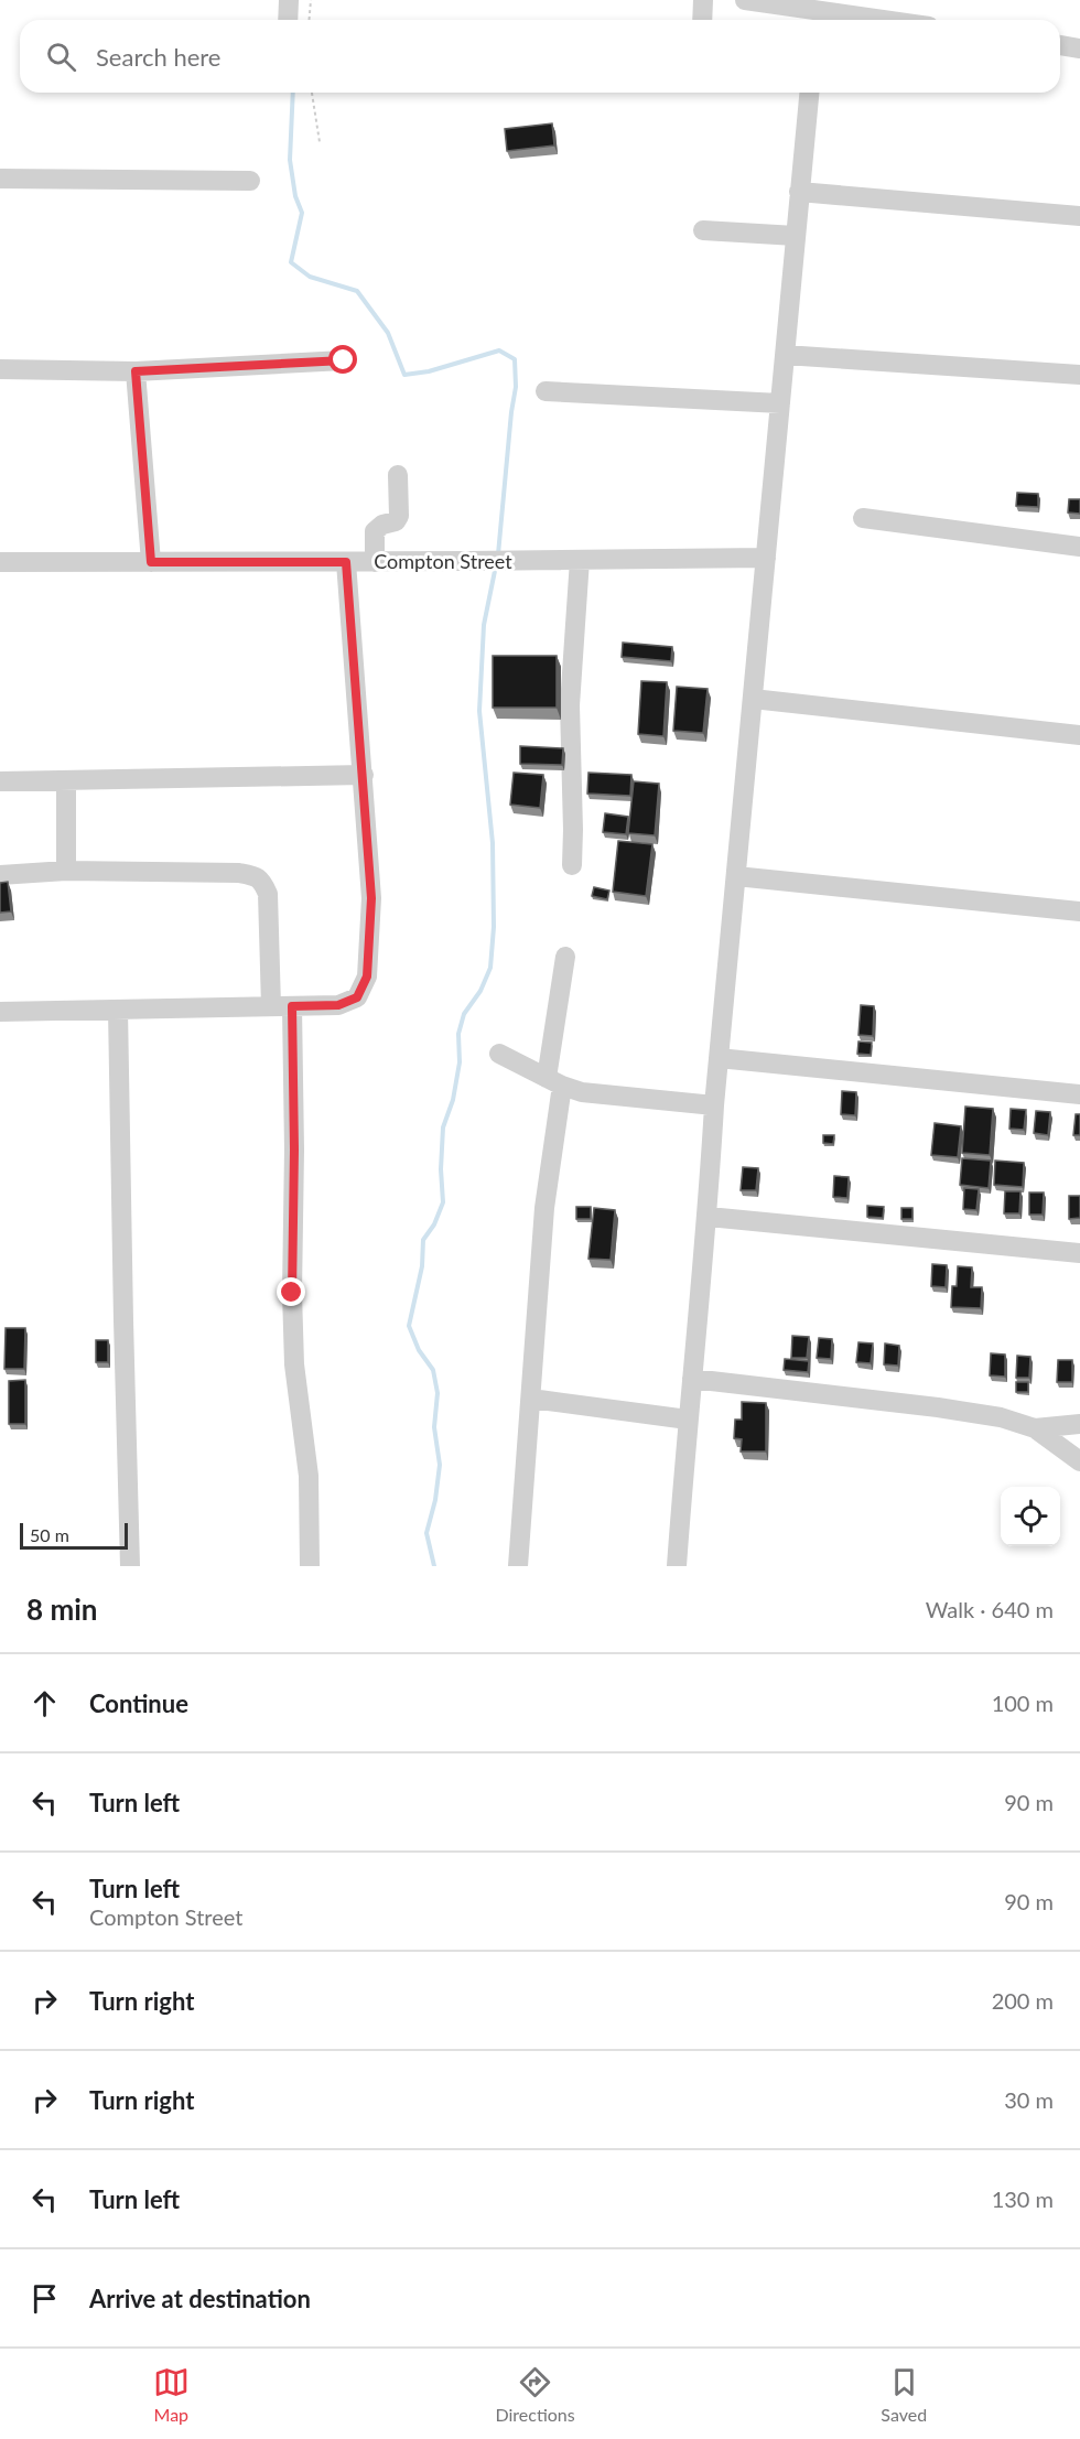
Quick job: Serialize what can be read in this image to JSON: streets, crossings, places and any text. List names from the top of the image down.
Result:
{
  "streets": {
    "street": ["Compton Street"]
  },
  "scale_bar": "50 m",
  "page": {
    "search": "Search here",
    "scale": "50 m",
    "heading": ["8 min", "Walk · 640 m"],
    "list": [
      ["Continue", "100 m"],
      ["Turn left", "90 m"],
      ["Turn left", "Compton Street", "90 m"],
      ["Turn right", "200 m"],
      ["Turn right", "30 m"],
      ["Turn left", "130 m"],
      "Arrive at destination"
    ],
    "nav": ["Map", "Directions", "Saved"]
  }
}
